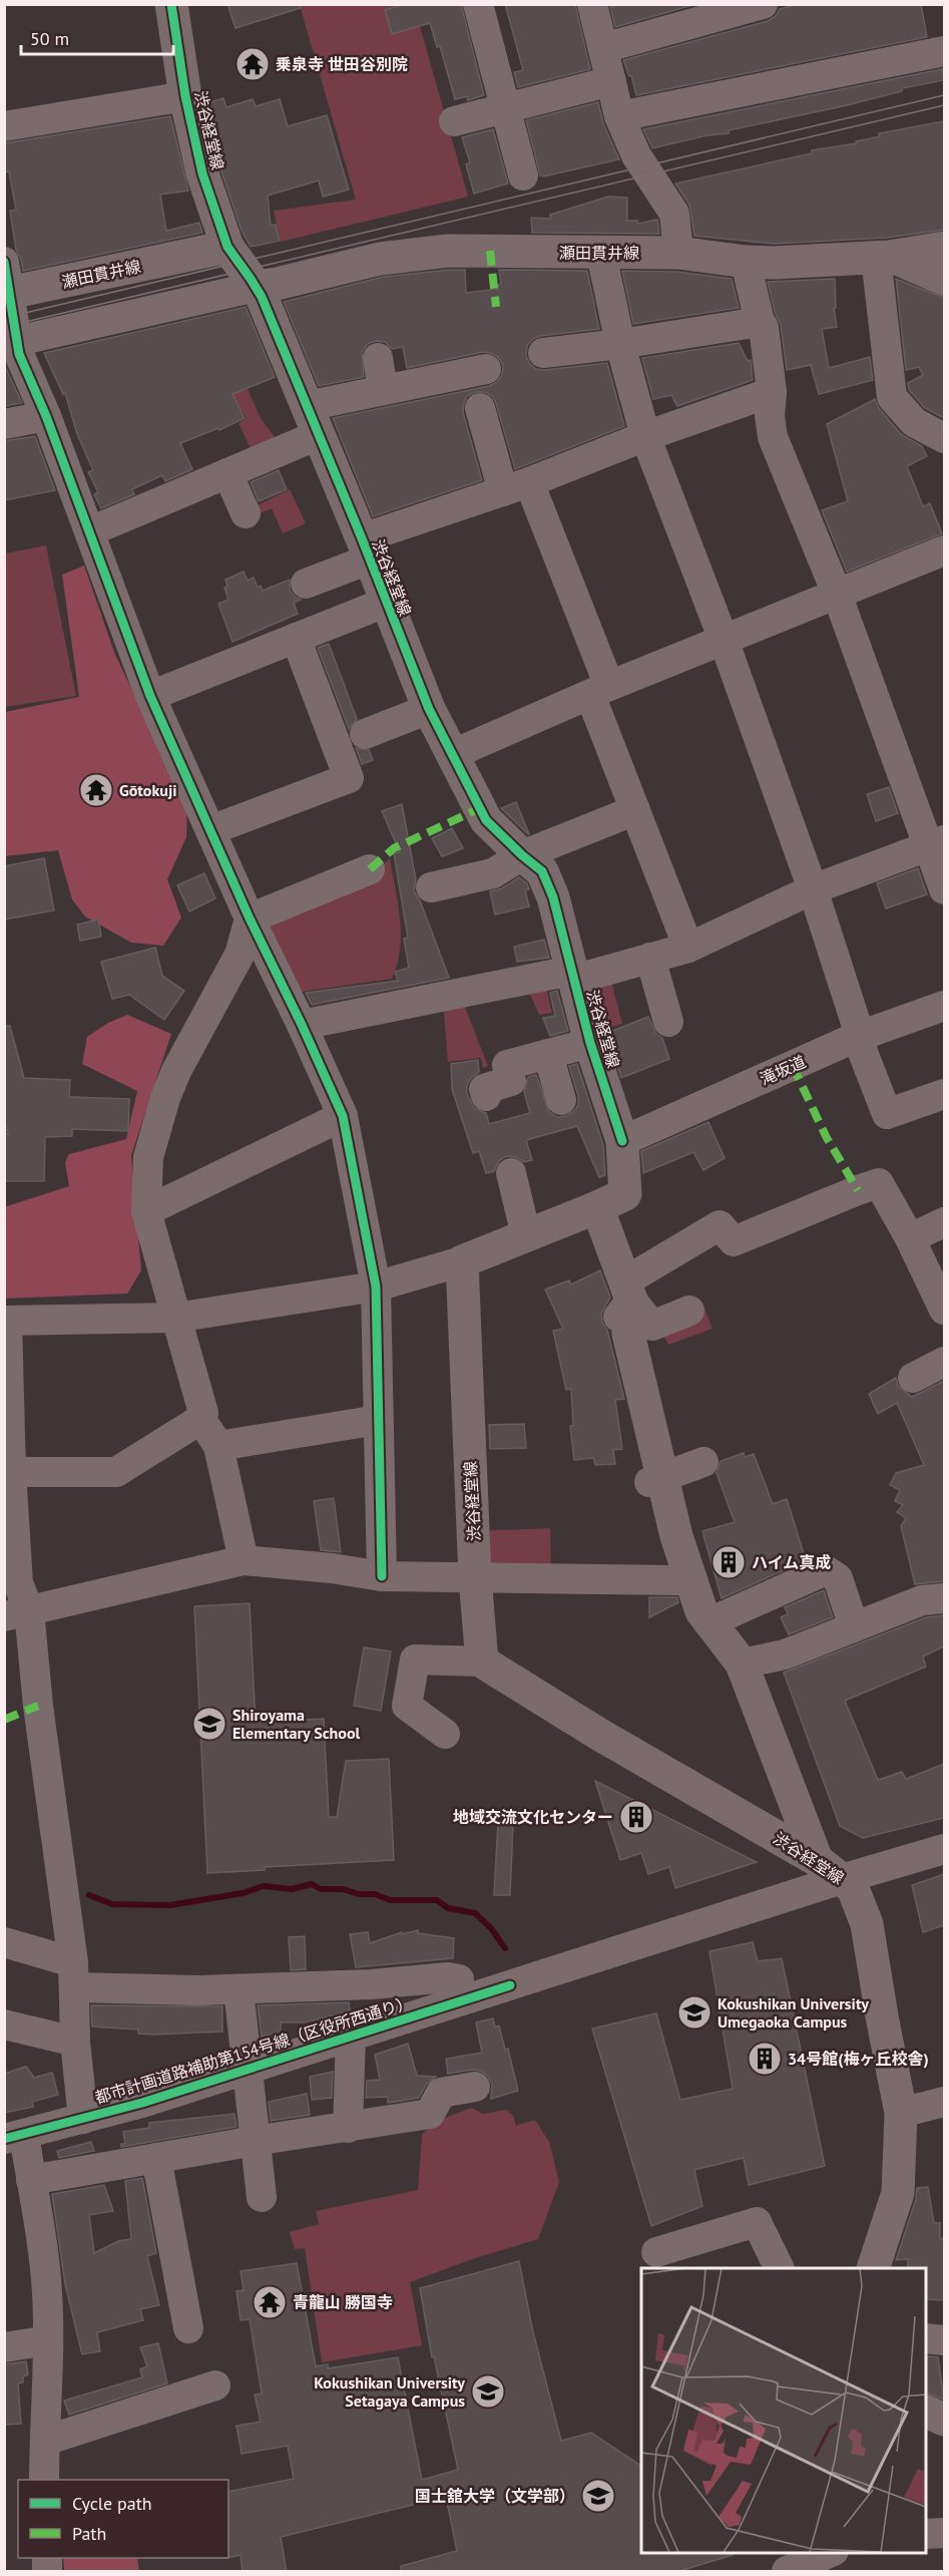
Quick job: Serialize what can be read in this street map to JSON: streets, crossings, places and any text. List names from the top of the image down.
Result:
{
  "streets": {
    "main road": ["渋谷経堂線", "瀬田貫井線"],
    "street": ["滝坂道", "都市計画道路補助第154号線（区役所西通り）"]
  },
  "crossings": [
    ["渋谷経堂線", "瀬田貫井線"],
    ["渋谷経堂線", "滝坂道"],
    ["渋谷経堂線", "都市計画道路補助第154号線（区役所西通り）"]
  ],
  "places": {
    "temple": ["乗泉寺 世田谷別院", "Gōtokuji", "青龍山 勝国寺"],
    "building": ["ハイム真成", "地域交流文化センター", "34号館(梅ヶ丘校舎)"],
    "school or university": [
      "Shiroyama Elementary School",
      "Kokushikan University Umegaoka Campus",
      "Kokushikan University Setagaya Campus",
      "国士舘大学（文学部）"
    ]
  },
  "legend": ["Cycle path", "Path"],
  "scale_bar": "50 m"
}
